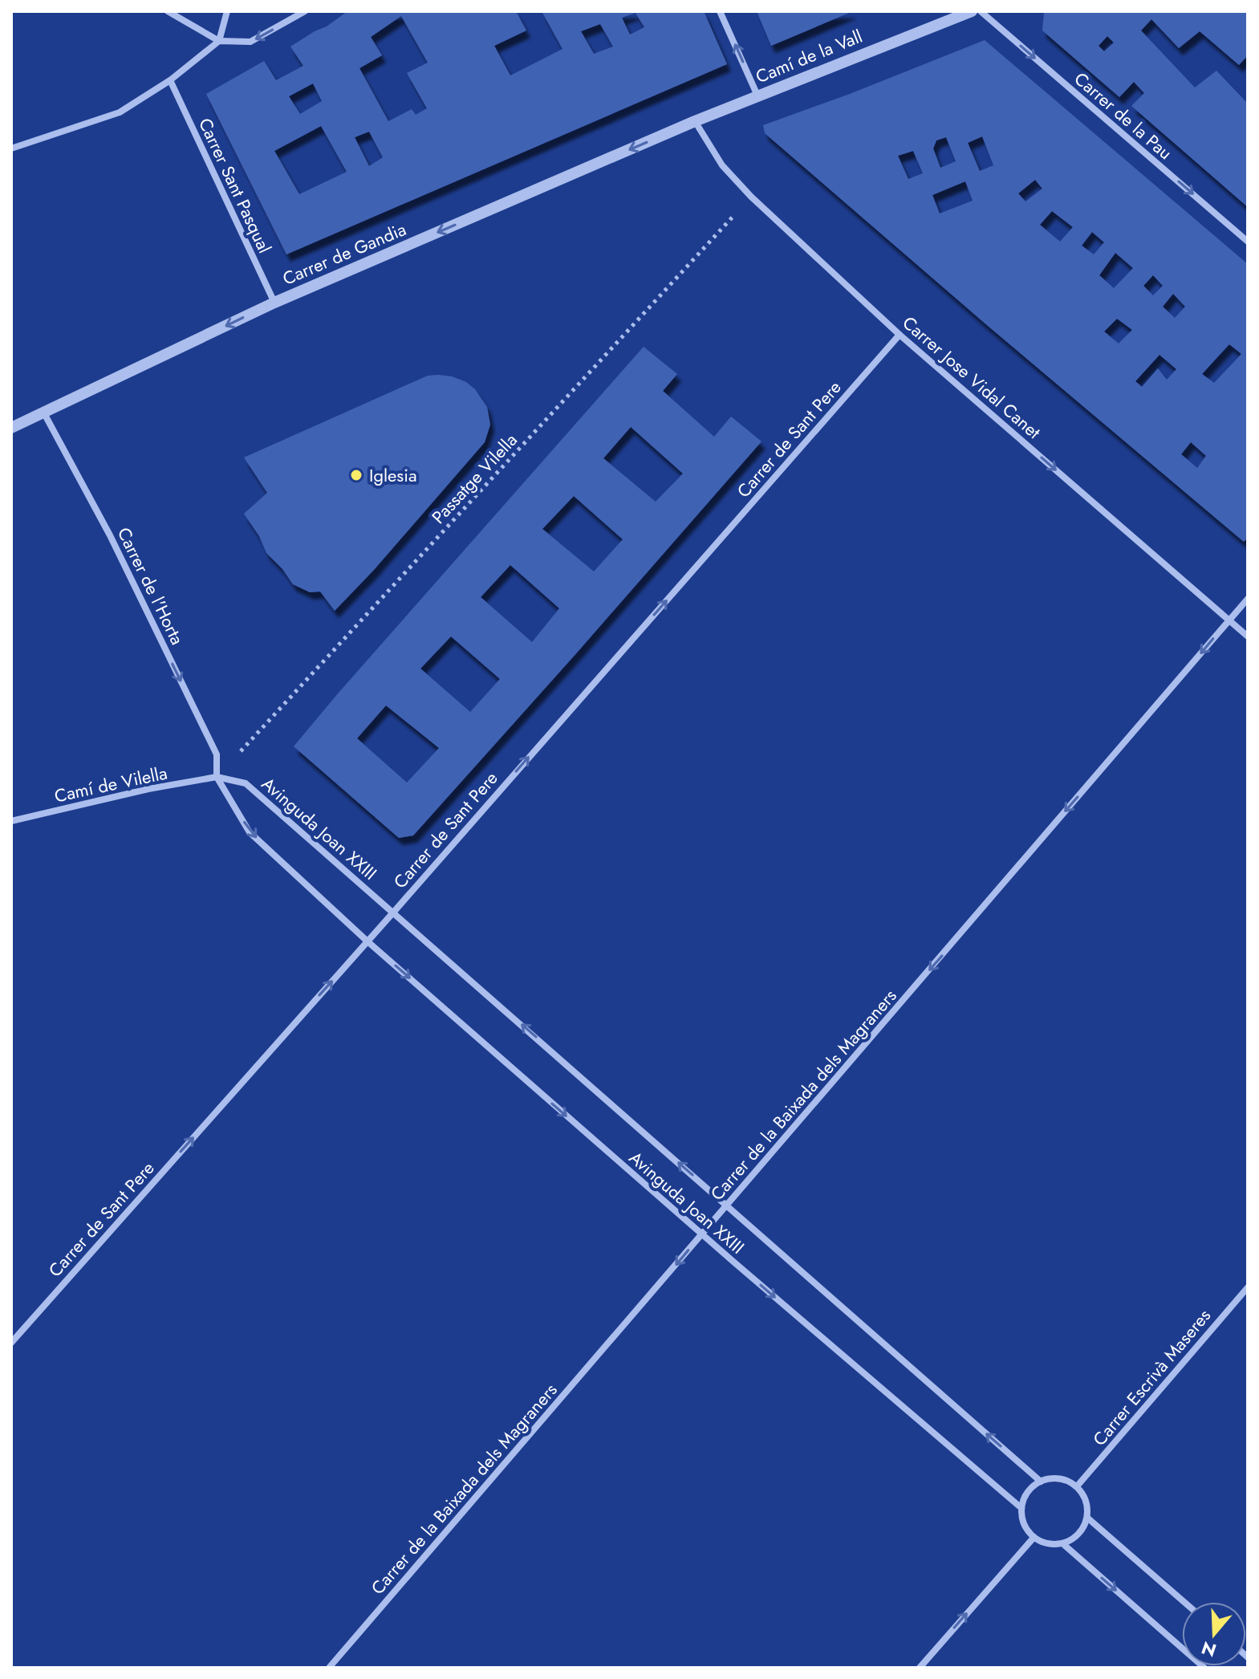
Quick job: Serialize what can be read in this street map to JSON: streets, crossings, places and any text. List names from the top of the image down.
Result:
{
  "streets": {
    "street": [
      "Camí de la Vall",
      "Carrer de la Pau",
      "Carrer Sant Pasqual",
      "Carrer de Gandia",
      "Carrer Jose Vidal Canet",
      "Carrer de Sant Pere",
      "Carrer de l'Horta",
      "Camí de Vilella",
      "Avinguda Joan XXIII",
      "Carrer de la Baixada dels Magraners",
      "Carrer Escrivà Maseres"
    ],
    "path": ["Passatge Vilella"]
  },
  "crossings": [
    ["Camí de la Vall", "Carrer de Gandia"],
    ["Camí de la Vall", "Carrer Jose Vidal Canet"],
    ["Carrer Sant Pasqual", "Carrer de Gandia"],
    ["Carrer de Gandia", "Carrer Jose Vidal Canet"],
    ["Carrer de Gandia", "Carrer de l'Horta"],
    ["Carrer Jose Vidal Canet", "Carrer de Sant Pere"],
    ["Carrer Jose Vidal Canet", "Passatge Vilella"],
    ["Carrer Jose Vidal Canet", "Carrer de la Baixada dels Magraners"],
    ["Carrer de Sant Pere", "Avinguda Joan XXIII"],
    ["Passatge Vilella", "Carrer de l'Horta"],
    ["Passatge Vilella", "Camí de Vilella"],
    ["Passatge Vilella", "Avinguda Joan XXIII"],
    ["Carrer de l'Horta", "Camí de Vilella"],
    ["Carrer de l'Horta", "Avinguda Joan XXIII"],
    ["Camí de Vilella", "Avinguda Joan XXIII"],
    ["Avinguda Joan XXIII", "Carrer de la Baixada dels Magraners"],
    ["Avinguda Joan XXIII", "Carrer Escrivà Maseres"]
  ],
  "one_way": [
    "Carrer de la Pau",
    "Carrer de Gandia",
    "Carrer Jose Vidal Canet",
    "Carrer de Sant Pere",
    "Carrer de l'Horta",
    "Carrer de la Baixada dels Magraners"
  ],
  "places": ["Iglesia"],
  "north": "bottom"
}
